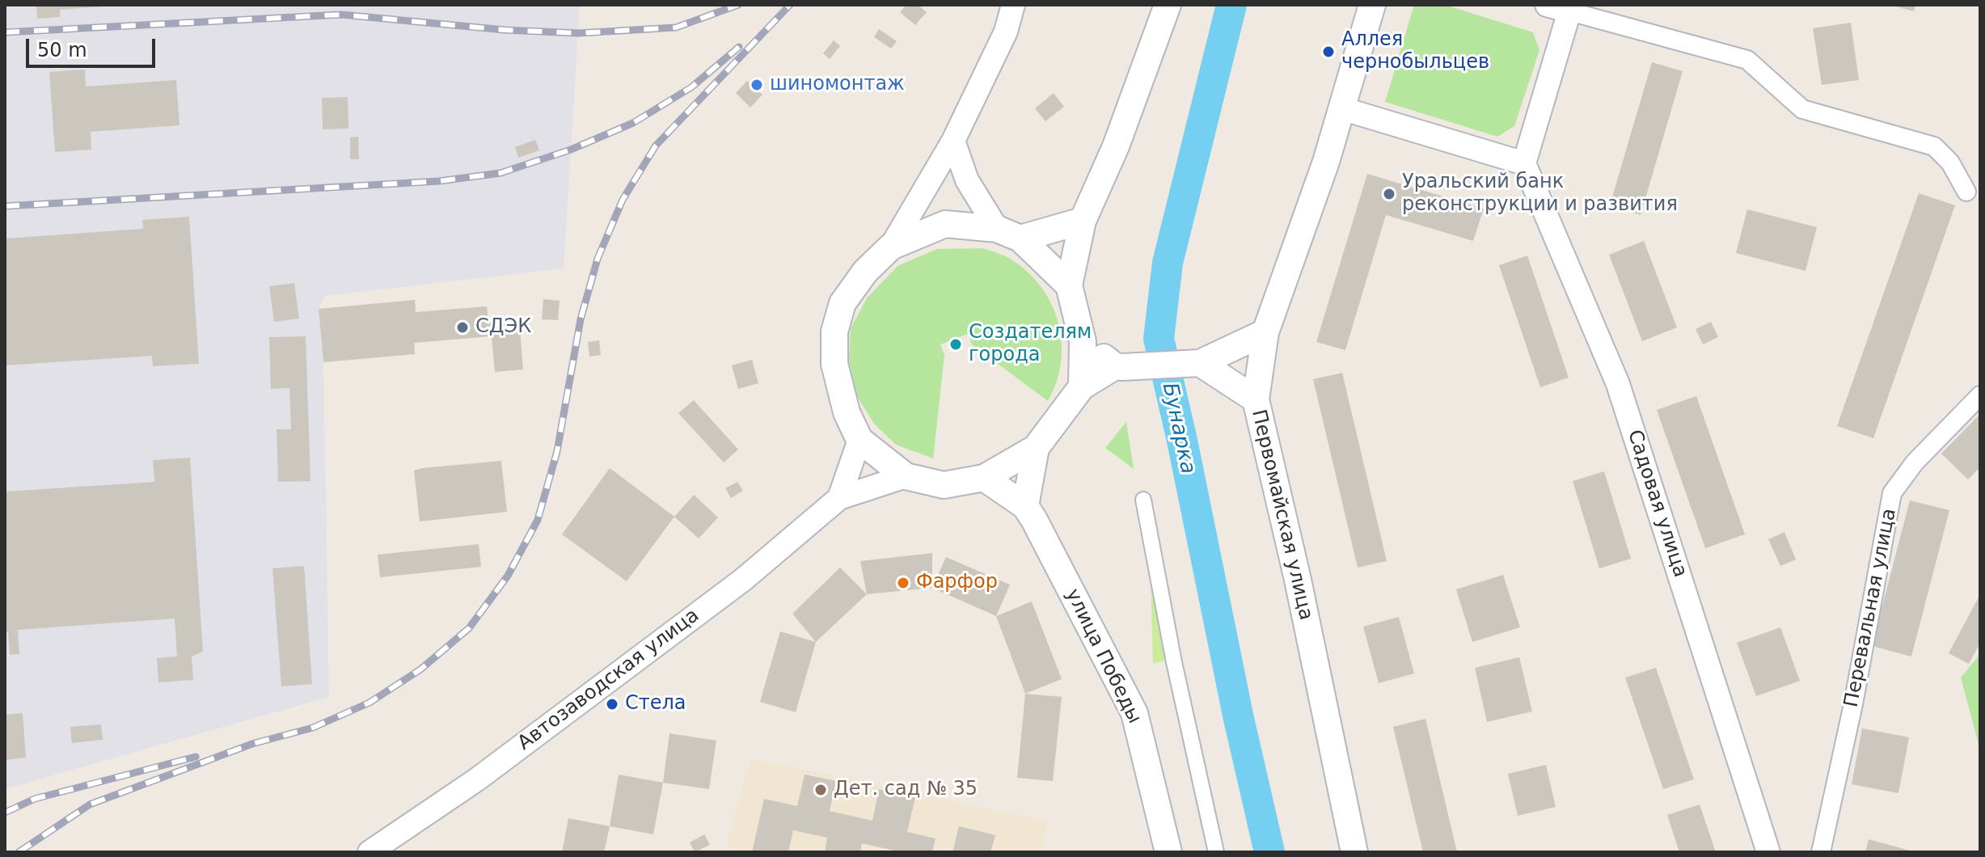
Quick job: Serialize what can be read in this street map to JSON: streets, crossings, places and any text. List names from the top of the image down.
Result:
{
  "streets": {
    "main road": ["Первомайская улица", "улица Победы"],
    "street": ["Садовая улица", "Перевальная улица", "Автозаводская улица"]
  },
  "water": ["Бунарка"],
  "places": [
    "Аллея чернобыльцев",
    "шиномонтаж",
    "Уральский банк реконструкции и развития",
    "СДЭК",
    "Создателям города",
    "Фарфор",
    "Стела",
    "Дет. сад № 35"
  ],
  "scale_bar": "50 m"
}
